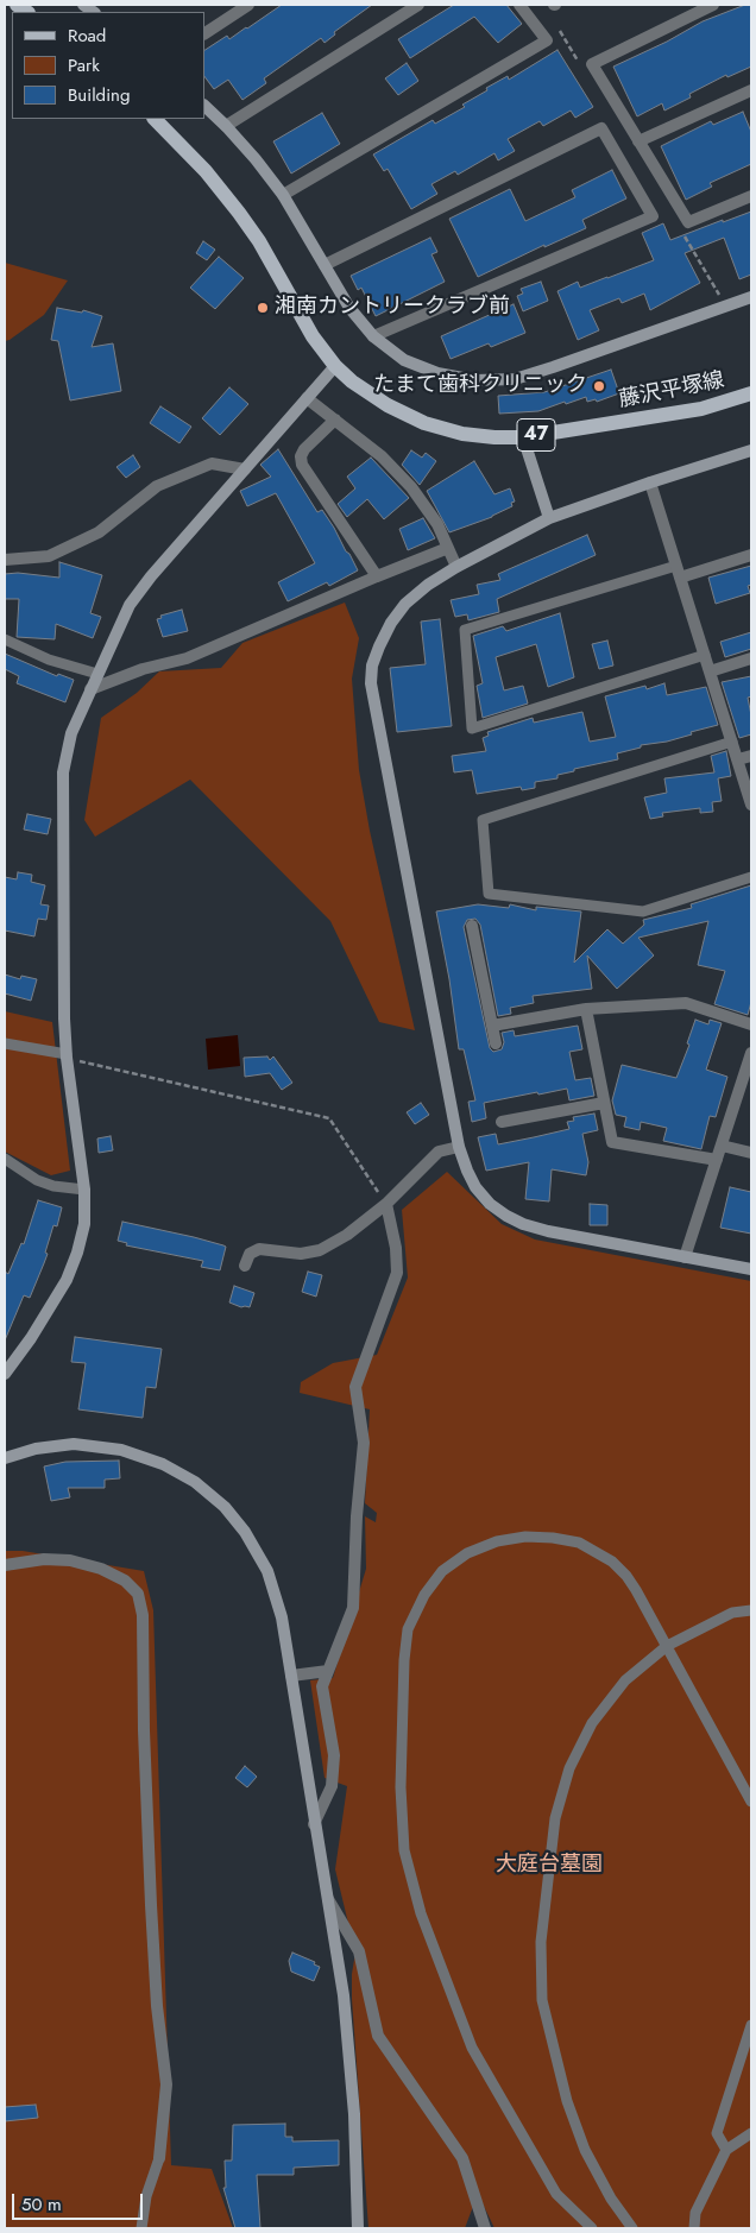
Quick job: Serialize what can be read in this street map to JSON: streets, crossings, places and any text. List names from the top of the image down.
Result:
{
  "streets": {
    "main road": ["藤沢平塚線", "47"]
  },
  "crossings": [
    ["藤沢平塚線", "47"]
  ],
  "parks": ["大庭台墓園"],
  "places": ["湘南カントリークラブ前", "たまて歯科クリニック"],
  "legend": ["Road", "Park", "Building"],
  "scale_bar": "50 m"
}
